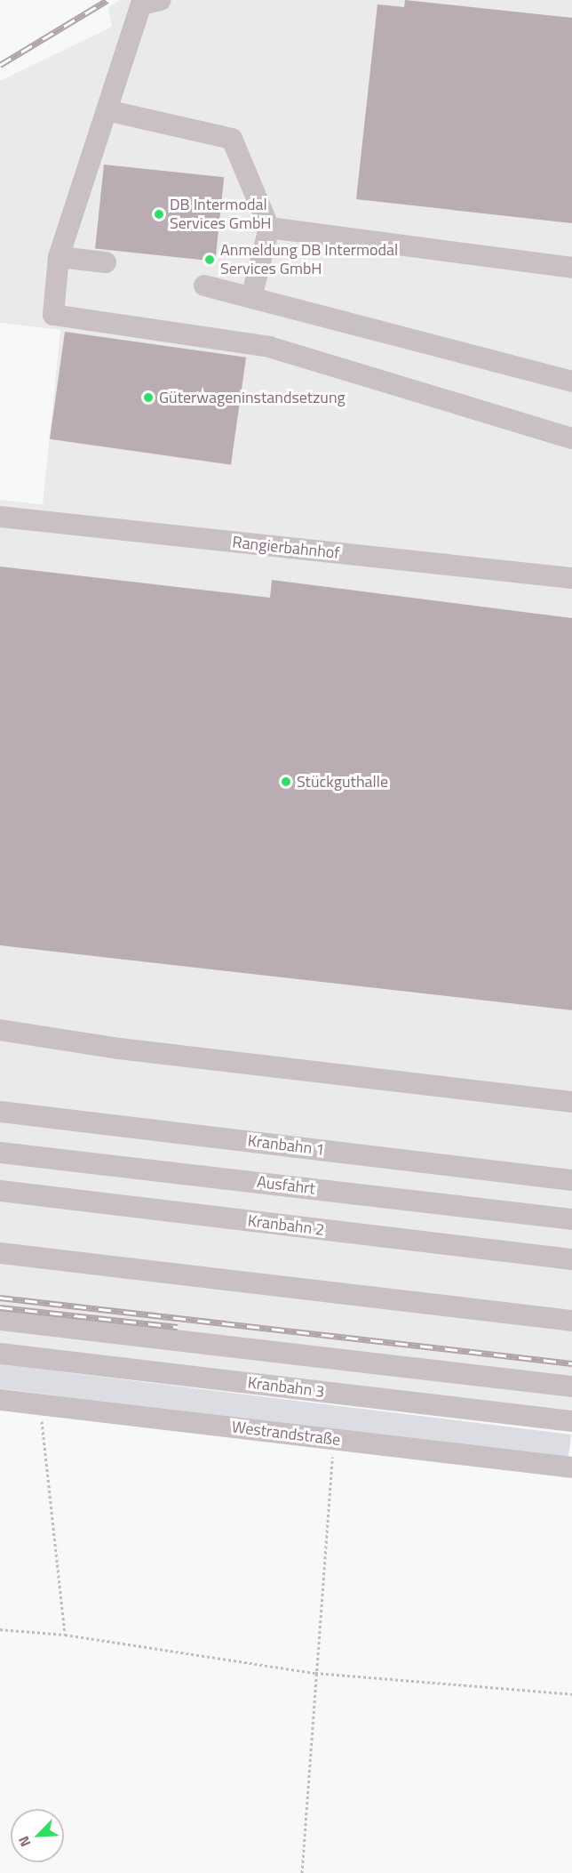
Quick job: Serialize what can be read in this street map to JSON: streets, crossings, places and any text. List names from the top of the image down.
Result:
{
  "streets": {
    "street": [
      "Rangierbahnhof",
      "Kranbahn 1",
      "Ausfahrt",
      "Kranbahn 2",
      "Kranbahn 3",
      "Westrandstraße"
    ]
  },
  "places": [
    "DB Intermodal Services GmbH",
    "Anmeldung DB Intermodal Services GmbH",
    "Güterwageninstandsetzung",
    "Stückguthalle"
  ],
  "north": "bottom left"
}
